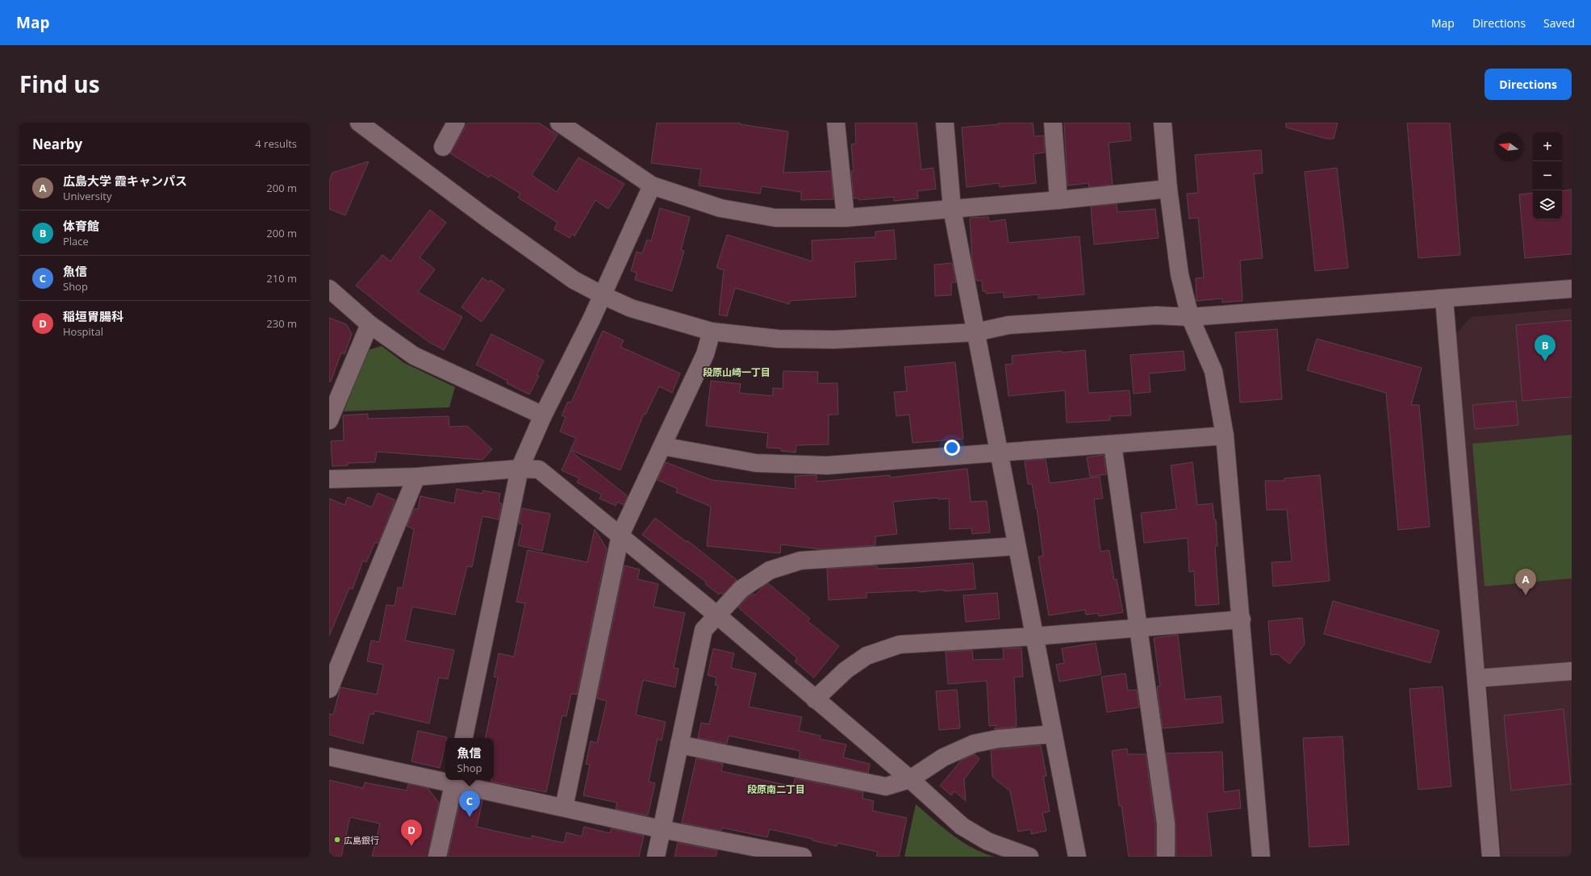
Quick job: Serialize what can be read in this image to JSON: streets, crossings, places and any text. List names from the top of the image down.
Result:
{
  "districts": ["段原山崎一丁目", "段原南二丁目"],
  "places": ["広島銀行"],
  "north": "left",
  "page": {
    "header": "Map",
    "nav": ["Map", "Directions", "Saved"],
    "title": "Find us",
    "buttons": "Directions",
    "heading": ["Nearby", "4 results"],
    "map_buttons": ["+", "−"],
    "list": [
      {
        "mark": "A",
        "name": "広島大学 霞キャンパス",
        "note": "University",
        "value": "200 m"
      },
      {
        "mark": "B",
        "name": "体育館",
        "note": "Place",
        "value": "200 m"
      },
      {
        "mark": "C",
        "name": "魚信",
        "note": "Shop",
        "value": "210 m"
      },
      {
        "mark": "D",
        "name": "稲垣胃腸科",
        "note": "Hospital",
        "value": "230 m"
      }
    ],
    "pins": [
      "B",
      "A",
      "C",
      "D"
    ],
    "popup": ["魚信", "Shop"]
  }
}
